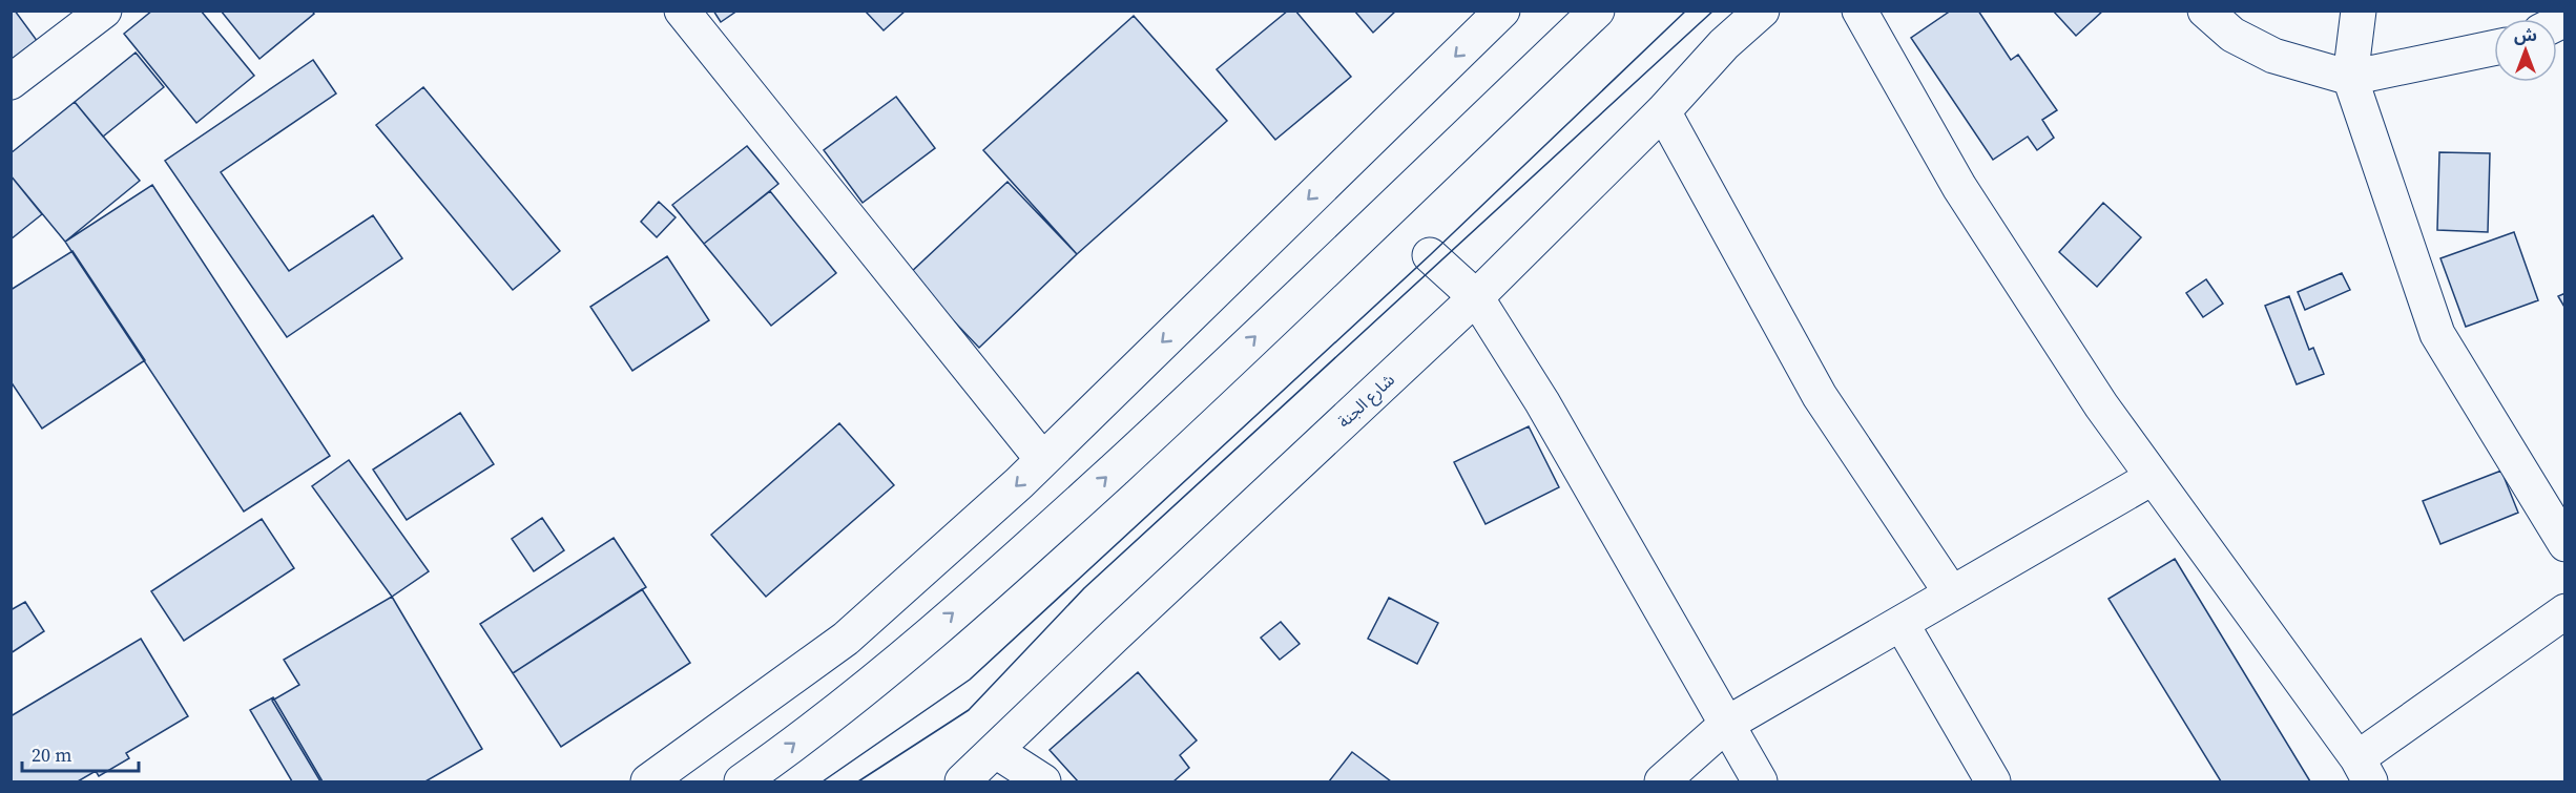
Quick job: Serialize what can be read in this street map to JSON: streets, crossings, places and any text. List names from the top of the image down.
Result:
{
  "streets": {
    "street": ["شارع الجنة"]
  },
  "scale_bar": "20 m",
  "north": "top"
}
